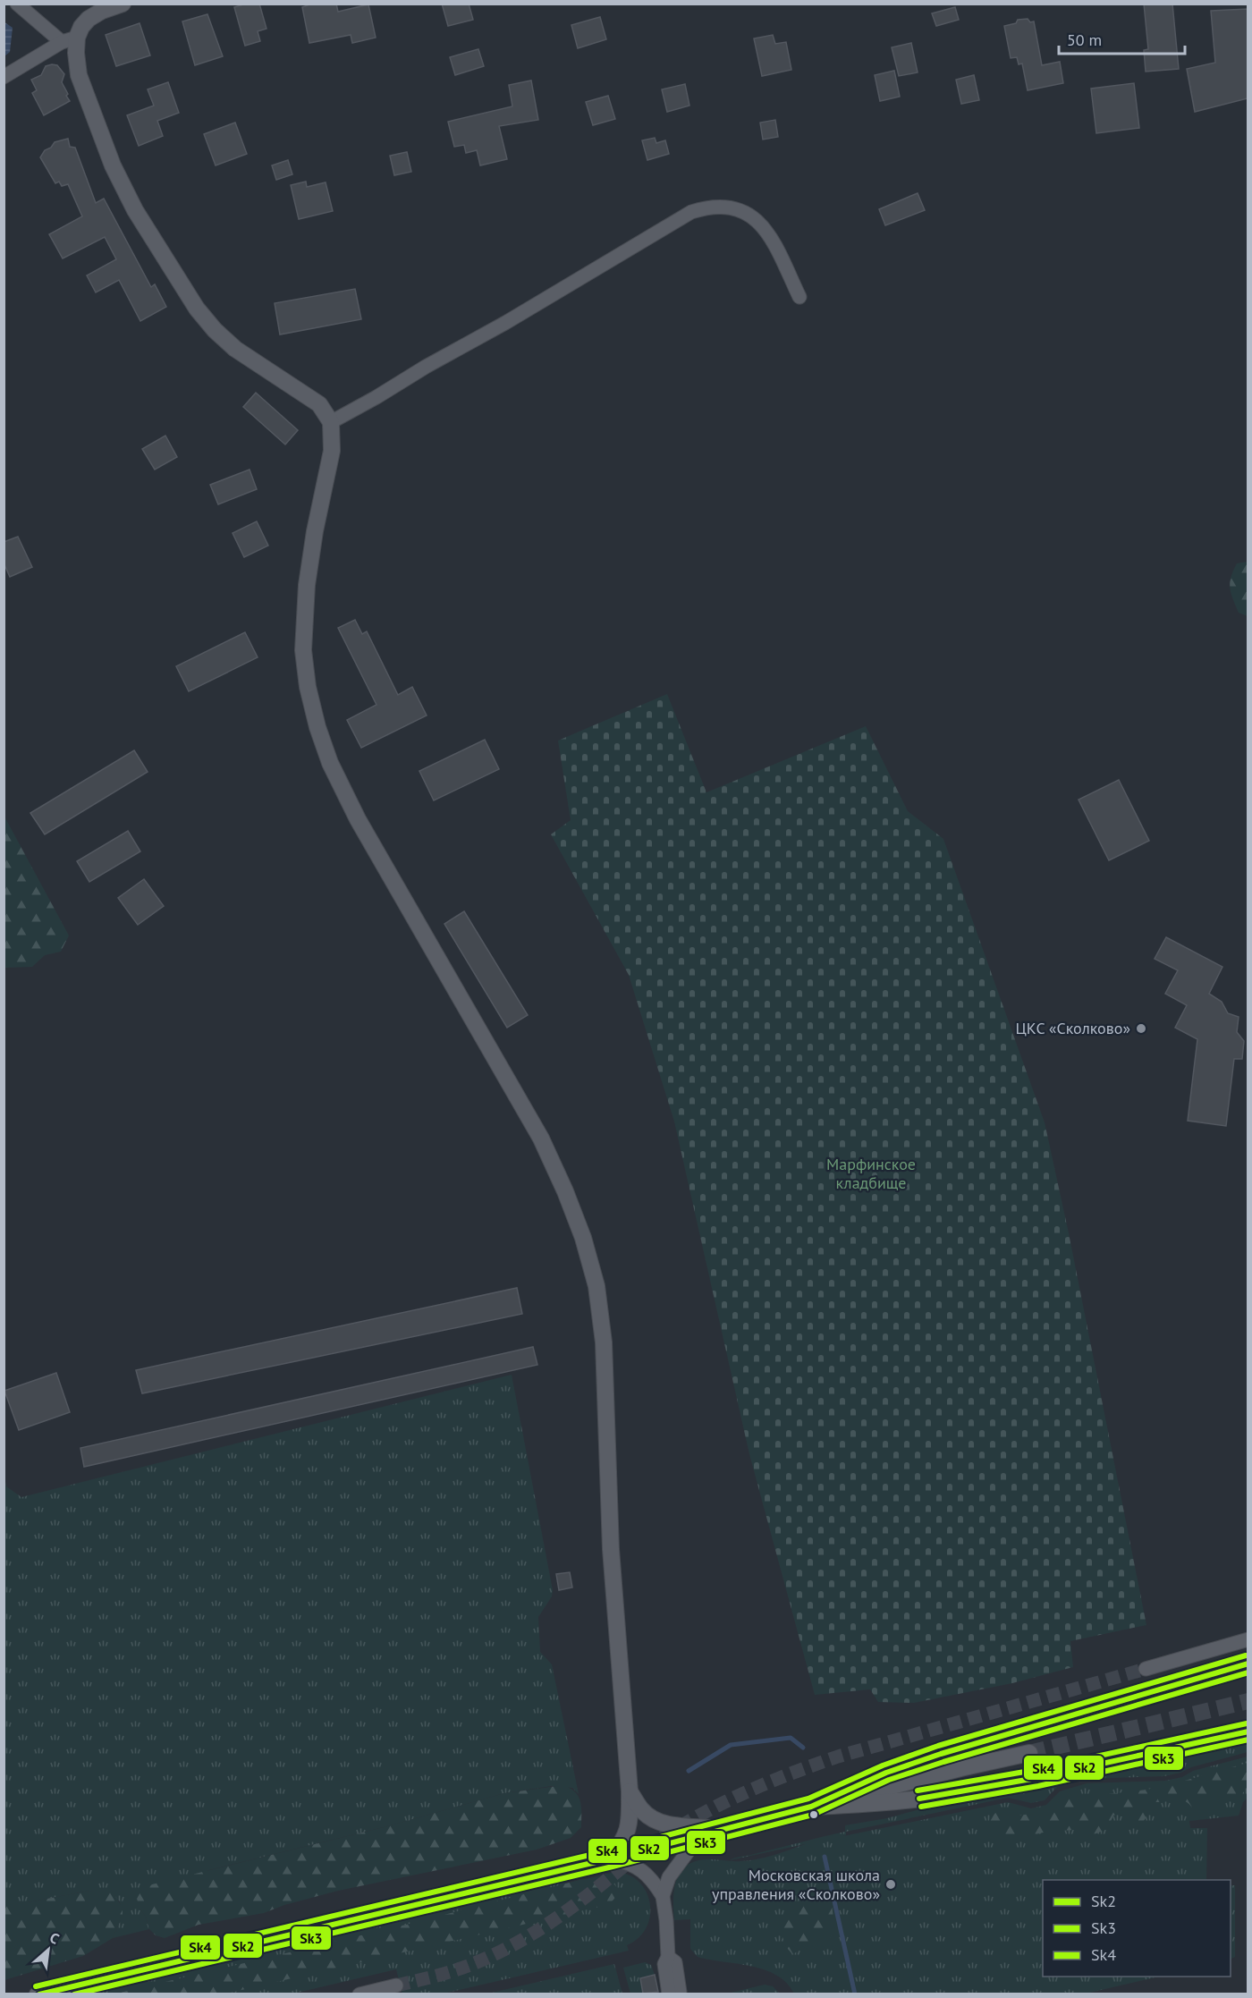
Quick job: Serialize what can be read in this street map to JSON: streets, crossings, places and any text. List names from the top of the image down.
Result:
{
  "parks": ["Марфинское кладбище"],
  "places": ["ЦКС «Сколково»", "Московская школа управления «Сколково»"],
  "lines": ["transit line Sk4", "transit line Sk2", "transit line Sk3"],
  "legend": ["Sk2", "Sk3", "Sk4"],
  "scale_bar": "50 m",
  "north": "top right"
}
